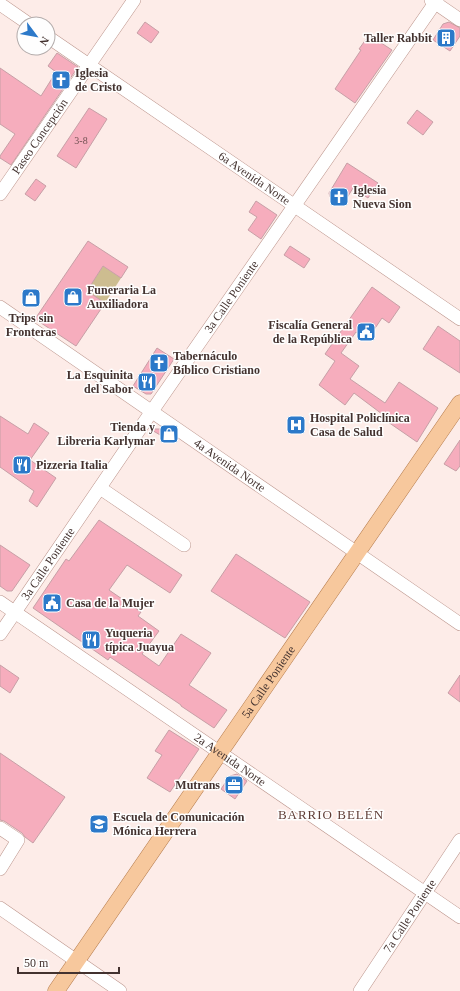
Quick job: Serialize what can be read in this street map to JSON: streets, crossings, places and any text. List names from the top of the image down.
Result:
{
  "streets": {
    "main road": ["5a Calle Poniente"],
    "street": [
      "Paseo Concepción",
      "6a Avenida Norte",
      "3a Calle Poniente",
      "4a Avenida Norte",
      "2a Avenida Norte",
      "7a Calle Poniente"
    ]
  },
  "crossings": [
    ["Paseo Concepción", "6a Avenida Norte"],
    ["6a Avenida Norte", "3a Calle Poniente"],
    ["3a Calle Poniente", "4a Avenida Norte"],
    ["3a Calle Poniente", "2a Avenida Norte"],
    ["4a Avenida Norte", "5a Calle Poniente"],
    ["5a Calle Poniente", "2a Avenida Norte"],
    ["2a Avenida Norte", "7a Calle Poniente"]
  ],
  "districts": ["BARRIO BELÉN"],
  "places": {
    "building": ["Taller Rabbit"],
    "church": ["Iglesia de Cristo", "Iglesia Nueva Sion", "Tabernáculo Bíblico Cristiano"],
    "shop": ["Funeraria La Auxiliadora", "Trips sin Fronteras", "Tienda y Libreria Karlymar"],
    "public building": ["Fiscalía General de la República", "Casa de la Mujer"],
    "restaurant": ["La Esquinita del Sabor", "Pizzeria Italia", "Yuqueria típica Juayua"],
    "hospital": ["Hospital Policlínica Casa de Salud"],
    "office": ["Mutrans"],
    "school or university": ["Escuela de Comunicación Mónica Herrera"]
  },
  "house_numbers": ["3-8"],
  "scale_bar": "50 m",
  "north": "bottom right"
}
